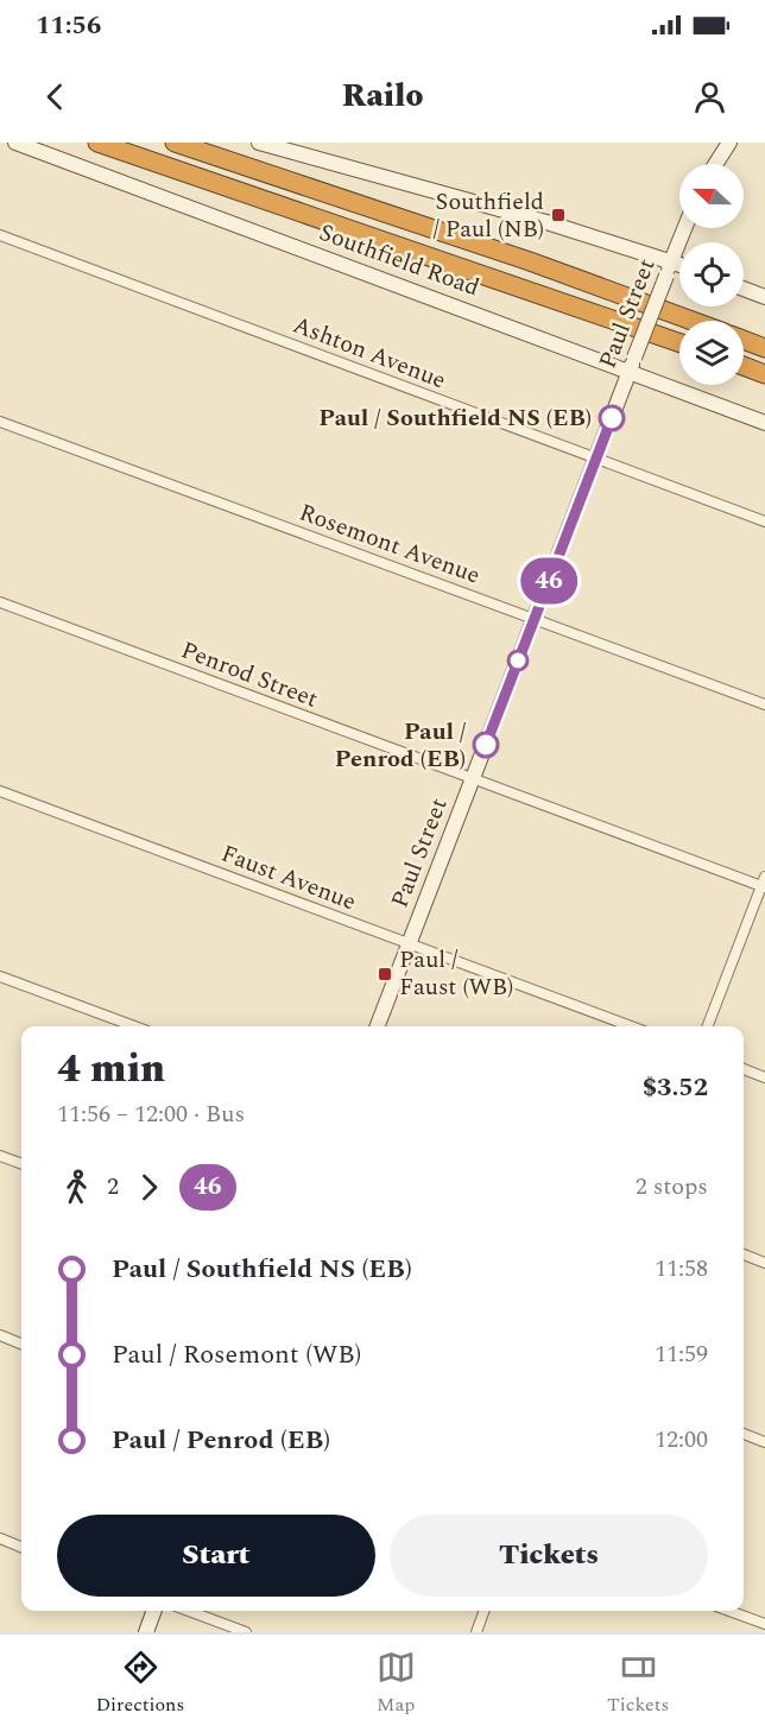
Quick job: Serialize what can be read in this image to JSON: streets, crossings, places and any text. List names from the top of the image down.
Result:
{
  "streets": {
    "main road": ["Southfield Road", "Paul Street"],
    "street": [
      "Ashton Avenue",
      "Rosemont Avenue",
      "Penrod Street",
      "Faust Avenue"
    ]
  },
  "crossings": [
    ["Southfield Road", "Paul Street"],
    ["Paul Street", "Ashton Avenue"],
    ["Paul Street", "Rosemont Avenue"],
    ["Paul Street", "Penrod Street"],
    ["Paul Street", "Faust Avenue"]
  ],
  "places": {
    "transit": ["Southfield / Paul (NB)", "Paul / Faust (WB)"],
    "other": ["Paul / Southfield NS (EB)", "Paul / Penrod (EB)"]
  },
  "lines": ["bus line 46"],
  "north": "left",
  "page": {
    "status": "11:56",
    "header": "Railo",
    "on_map": "46",
    "heading": ["4 min", "11:56 – 12:00 · Bus", "$3.52"],
    "legs": ["2", "46", "2 stops"],
    "list": [
      {
        "name": "Paul / Southfield NS (EB)",
        "value": "11:58"
      },
      {
        "name": "Paul / Rosemont (WB)",
        "value": "11:59"
      },
      {
        "name": "Paul / Penrod (EB)",
        "value": "12:00"
      }
    ],
    "buttons": ["Start", "Tickets"],
    "tabs": ["Directions", "Map", "Tickets"]
  }
}
